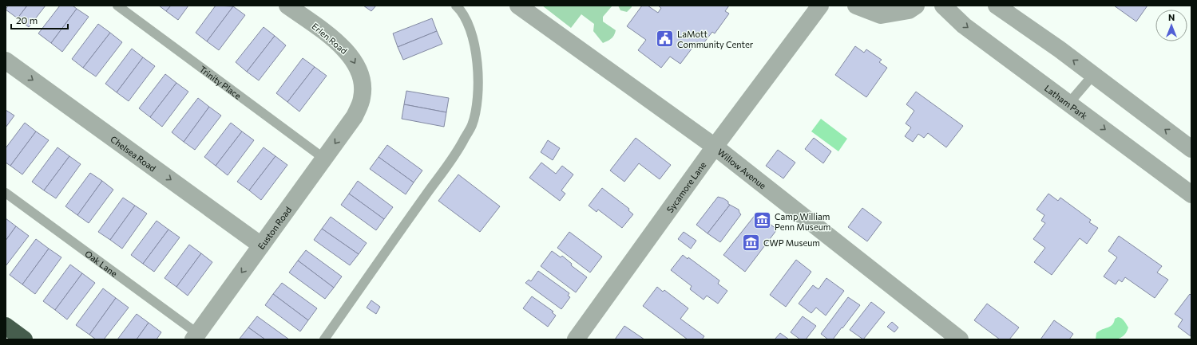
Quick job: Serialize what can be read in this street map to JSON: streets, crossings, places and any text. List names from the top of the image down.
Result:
{
  "streets": {
    "street": [
      "Erlen Road",
      "Latham Park",
      "Chelsea Road",
      "Willow Avenue",
      "Sycamore Lane",
      "Euston Road"
    ],
    "lane": ["Trinity Place", "Oak Lane"]
  },
  "crossings": [
    ["Erlen Road", "Euston Road"],
    ["Trinity Place", "Euston Road"],
    ["Chelsea Road", "Euston Road"],
    ["Willow Avenue", "Sycamore Lane"],
    ["Euston Road", "Oak Lane"]
  ],
  "one_way": ["Erlen Road", "Chelsea Road", "Euston Road"],
  "places": {
    "public building": ["LaMott Community Center"],
    "museum": ["Camp William Penn Museum", "CWP Museum"]
  },
  "scale_bar": "20 m",
  "north": "top"
}
